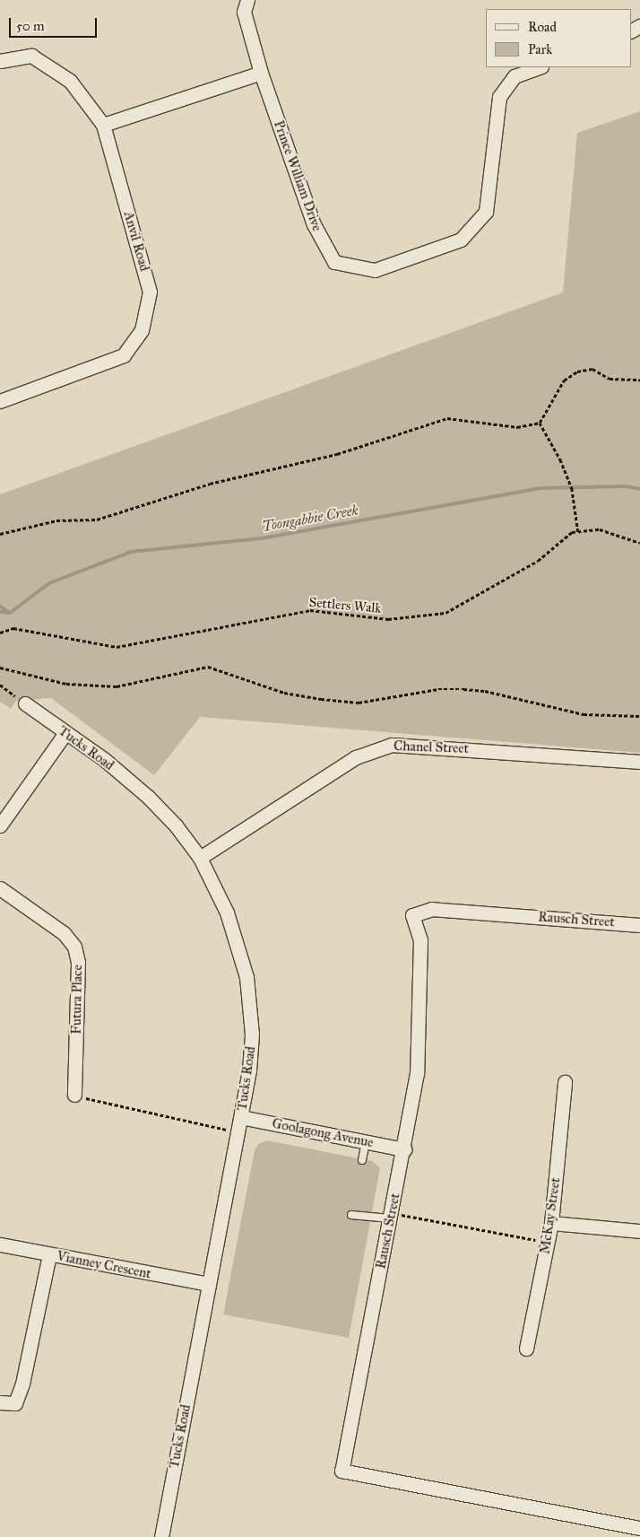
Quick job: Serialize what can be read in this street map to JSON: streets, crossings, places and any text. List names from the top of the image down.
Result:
{
  "streets": {
    "street": [
      "Prince William Drive",
      "Anvil Road",
      "Chanel Street",
      "Tucks Road",
      "Rausch Street",
      "Futura Place",
      "Goolagong Avenue",
      "McKay Street",
      "Vianney Crescent"
    ],
    "path": ["Settlers Walk"]
  },
  "crossings": [
    ["Chanel Street", "Tucks Road"],
    ["Tucks Road", "Goolagong Avenue"],
    ["Tucks Road", "Vianney Crescent"],
    ["Rausch Street", "Goolagong Avenue"]
  ],
  "water": ["Toongabbie Creek"],
  "legend": ["Road", "Park"],
  "scale_bar": "50 m"
}
